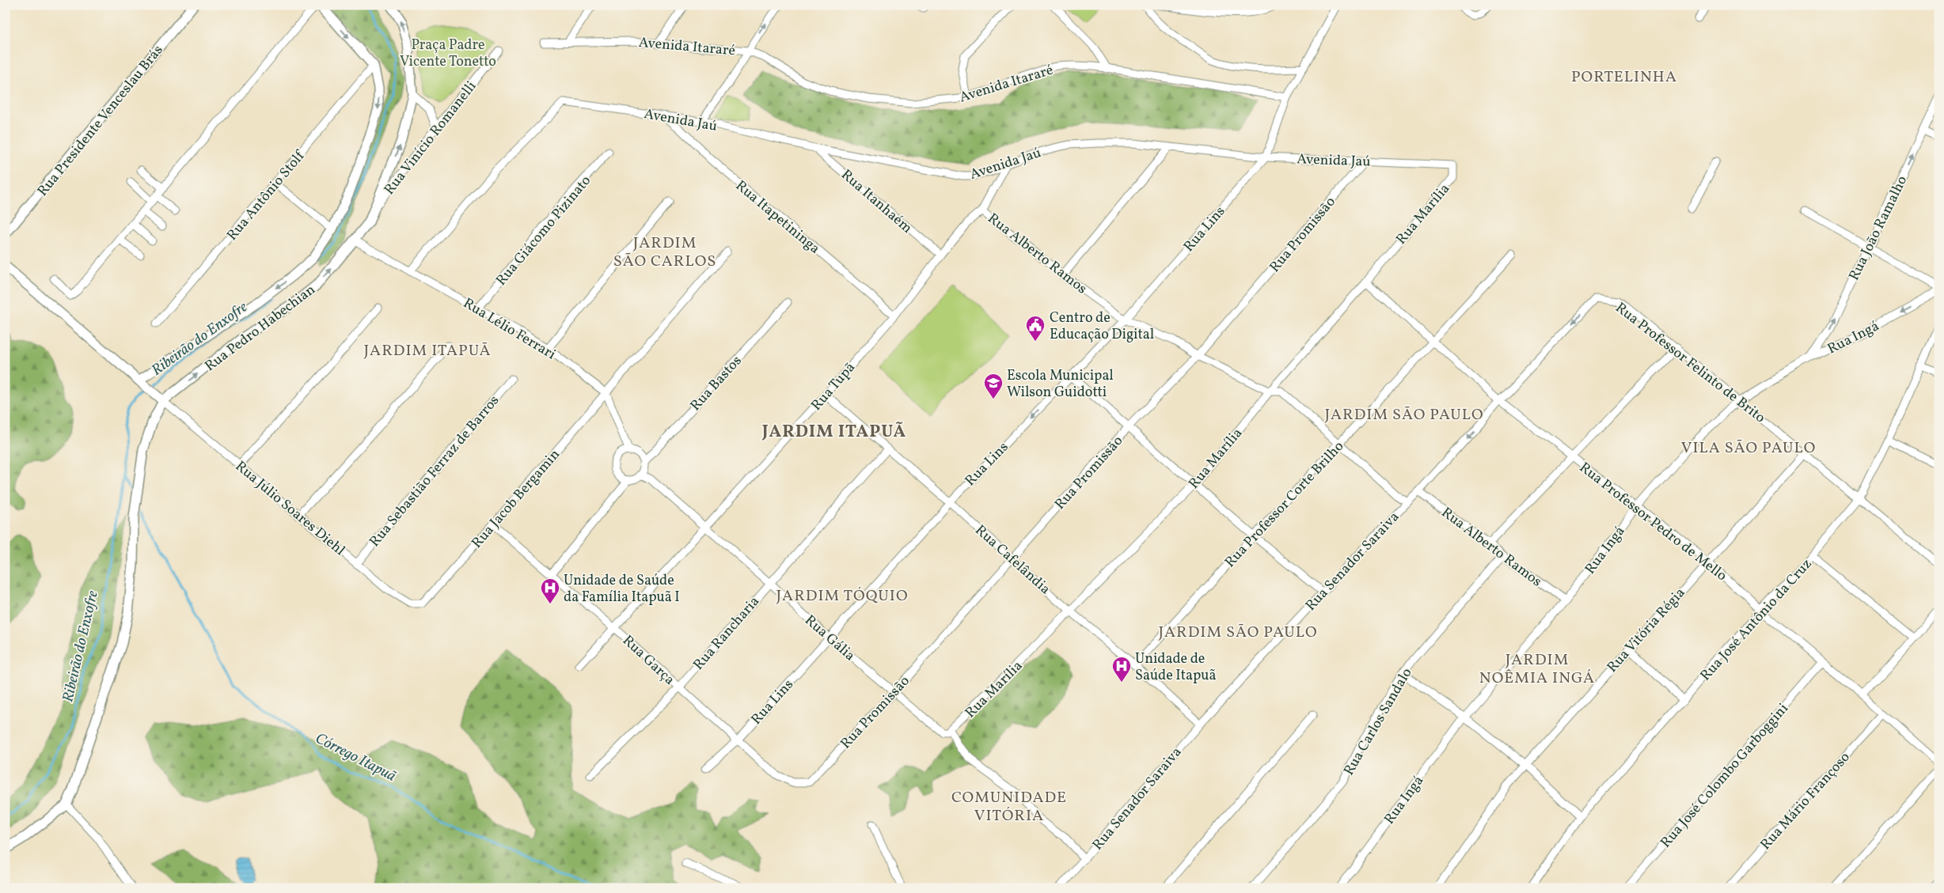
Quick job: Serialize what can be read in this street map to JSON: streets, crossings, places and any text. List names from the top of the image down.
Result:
{
  "streets": {
    "street": [
      "Avenida Itararé",
      "Avenida Jaú",
      "Rua Presidente Venceslau Brás",
      "Rua Vinício Romanelli",
      "Rua Antônio Stolf",
      "Rua Itanhaém",
      "Rua Marília",
      "Rua Itapetininga",
      "Rua João Ramalho",
      "Rua Lins",
      "Rua Giácomo Pizinato",
      "Rua Promissão",
      "Rua Alberto Ramos",
      "Rua Pedro Habechian",
      "Rua Lélio Ferrari",
      "Rua Ingá",
      "Rua Professor Felinto de Brito",
      "Rua Bastos",
      "Rua Tupã",
      "Rua Sebastião Ferraz de Barros",
      "Rua Jacob Bergamin",
      "Rua Professor Corte Brilho",
      "Rua Júlio Soares Diehl",
      "Rua Professor Pedro de Mello",
      "Rua Cafelândia",
      "Rua Senador Saraiva",
      "Rua José Antônio da Cruz",
      "Rua Vitória Régia",
      "Rua Rancharia",
      "Rua Gália",
      "Rua Garça",
      "Rua Carlos Sandalo",
      "Rua José Colombo Garboggini",
      "Rua Mário Françoso"
    ]
  },
  "crossings": [
    ["Avenida Jaú", "Rua Itanhaém"],
    ["Avenida Jaú", "Rua Marília"],
    ["Avenida Jaú", "Rua Itapetininga"],
    ["Avenida Jaú", "Rua Lins"],
    ["Avenida Jaú", "Rua Promissão"],
    ["Avenida Jaú", "Rua Lélio Ferrari"],
    ["Avenida Jaú", "Rua Tupã"],
    ["Rua Vinício Romanelli", "Rua Pedro Habechian"],
    ["Rua Antônio Stolf", "Rua Pedro Habechian"],
    ["Rua Itanhaém", "Rua Tupã"],
    ["Rua Marília", "Rua Alberto Ramos"],
    ["Rua Marília", "Rua Professor Pedro de Mello"],
    ["Rua Marília", "Rua Cafelândia"],
    ["Rua Marília", "Rua Gália"],
    ["Rua Itapetininga", "Rua Tupã"],
    ["Rua João Ramalho", "Rua Ingá"],
    ["Rua Lins", "Rua Alberto Ramos"],
    ["Rua Lins", "Rua Cafelândia"],
    ["Rua Lins", "Rua Gália"],
    ["Rua Lins", "Rua Garça"],
    ["Rua Giácomo Pizinato", "Rua Lélio Ferrari"],
    ["Rua Promissão", "Rua Alberto Ramos"],
    ["Rua Promissão", "Rua Cafelândia"],
    ["Rua Promissão", "Rua Gália"],
    ["Rua Promissão", "Rua Garça"],
    ["Rua Alberto Ramos", "Rua Ingá"],
    ["Rua Alberto Ramos", "Rua Tupã"],
    ["Rua Alberto Ramos", "Rua Professor Corte Brilho"],
    ["Rua Alberto Ramos", "Rua Senador Saraiva"],
    ["Rua Alberto Ramos", "Rua Carlos Sandalo"],
    ["Rua Pedro Habechian", "Rua Lélio Ferrari"],
    ["Rua Pedro Habechian", "Rua Júlio Soares Diehl"],
    ["Rua Lélio Ferrari", "Rua Jacob Bergamin"],
    ["Rua Ingá", "Rua Professor Felinto de Brito"],
    ["Rua Ingá", "Rua Professor Pedro de Mello"],
    ["Rua Professor Felinto de Brito", "Rua Senador Saraiva"],
    ["Rua Professor Felinto de Brito", "Rua José Antônio da Cruz"],
    ["Rua Professor Felinto de Brito", "Rua Vitória Régia"],
    ["Rua Bastos", "Rua Gália"],
    ["Rua Tupã", "Rua Cafelândia"],
    ["Rua Tupã", "Rua Gália"],
    ["Rua Tupã", "Rua Garça"],
    ["Rua Sebastião Ferraz de Barros", "Rua Júlio Soares Diehl"],
    ["Rua Jacob Bergamin", "Rua Júlio Soares Diehl"],
    ["Rua Jacob Bergamin", "Rua Garça"],
    ["Rua Professor Corte Brilho", "Rua Professor Pedro de Mello"],
    ["Rua Professor Corte Brilho", "Rua Cafelândia"],
    ["Rua Professor Pedro de Mello", "Rua Senador Saraiva"],
    ["Rua Professor Pedro de Mello", "Rua José Antônio da Cruz"],
    ["Rua Professor Pedro de Mello", "Rua Vitória Régia"],
    ["Rua Professor Pedro de Mello", "Rua José Colombo Garboggini"],
    ["Rua Professor Pedro de Mello", "Rua Mário Françoso"],
    ["Rua Cafelândia", "Rua Senador Saraiva"],
    ["Rua Cafelândia", "Rua Rancharia"],
    ["Rua Rancharia", "Rua Gália"],
    ["Rua Rancharia", "Rua Garça"]
  ],
  "one_way": ["Rua João Ramalho"],
  "districts": [
    "PORTELINHA",
    "JARDIM SÃO CARLOS",
    "JARDIM ITAPUÃ",
    "JARDIM SÃO PAULO",
    "JARDIM ITAPUÃ",
    "VILA SÃO PAULO",
    "JARDIM TÓQUIO",
    "JARDIM SÃO PAULO",
    "JARDIM NOÊMIA INGÁ",
    "COMUNIDADE VITÓRIA"
  ],
  "water": ["Ribeirão do Enxofre", "Córrego Itapuã"],
  "parks": ["Praça Padre Vicente Tonetto"],
  "places": {
    "public building": ["Centro de Educação Digital"],
    "school or university": ["Escola Municipal Wilson Guidotti"],
    "hospital": ["Unidade de Saúde da Família Itapuã I", "Unidade de Saúde Itapuã"]
  }
}
